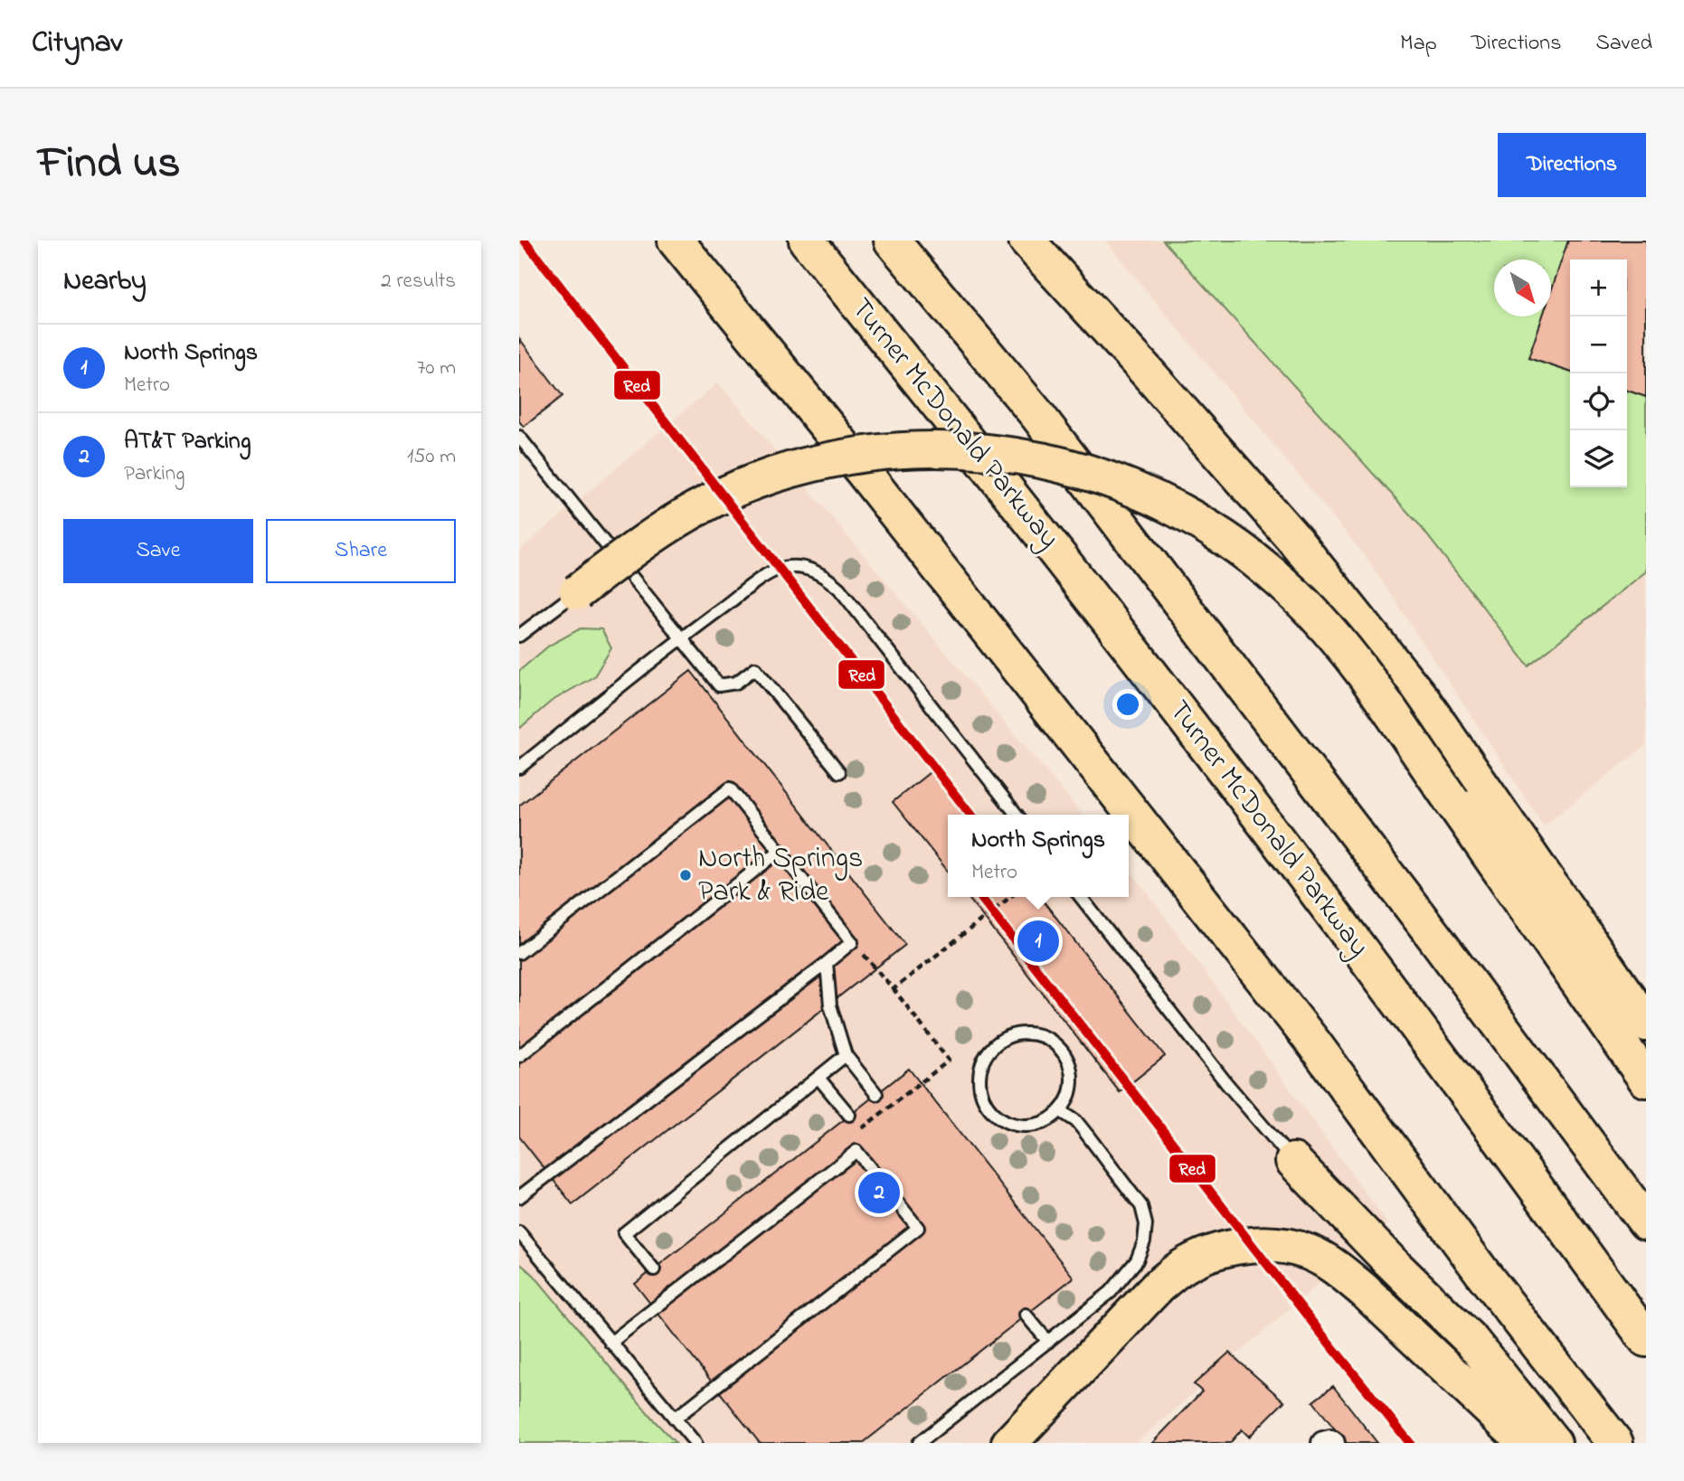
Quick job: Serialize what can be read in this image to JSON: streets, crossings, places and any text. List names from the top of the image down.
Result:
{
  "streets": {
    "highway": ["Turner McDonald Parkway"]
  },
  "places": ["North Springs Park & Ride"],
  "lines": ["transit line Red"],
  "north": "bottom right",
  "page": {
    "header": "Citynav",
    "nav": ["Map", "Directions", "Saved"],
    "title": "Find us",
    "buttons": [
      "Directions",
      ["Save", "Share"]
    ],
    "heading": ["Nearby", "2 results"],
    "map_buttons": ["+", "−"],
    "list": [
      {
        "mark": "1",
        "name": "North Springs",
        "note": "Metro",
        "value": "70 m"
      },
      {
        "mark": "2",
        "name": "AT&T Parking",
        "note": "Parking",
        "value": "150 m"
      }
    ],
    "popup": ["North Springs", "Metro"],
    "pins": ["1", "2"]
  }
}
